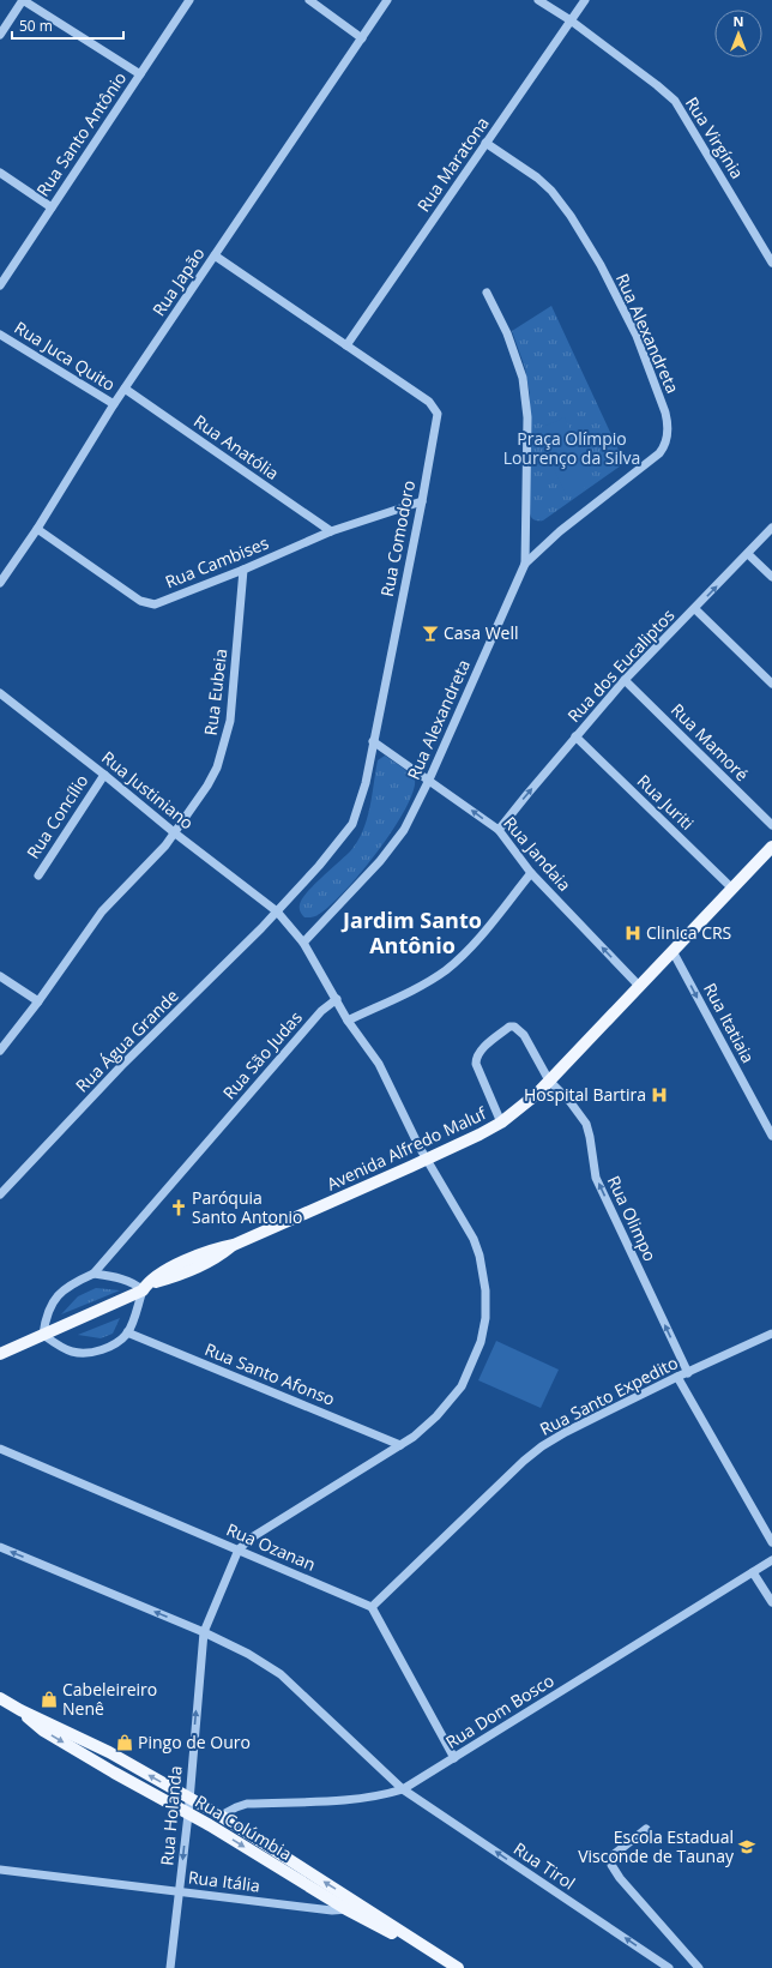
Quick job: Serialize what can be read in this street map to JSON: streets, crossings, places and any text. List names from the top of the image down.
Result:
{
  "streets": {
    "main road": ["Avenida Alfredo Maluf", "Rua Colúmbia"],
    "street": [
      "Rua Santo Antônio",
      "Rua Virgínia",
      "Rua Maratona",
      "Rua Japão",
      "Rua Alexandreta",
      "Rua Juca Quito",
      "Rua Anatólia",
      "Rua Comodoro",
      "Rua Cambises",
      "Rua dos Eucaliptos",
      "Rua Eubeia",
      "Rua Mamoré",
      "Rua Justiniano",
      "Rua Juriti",
      "Rua Concílio",
      "Rua Jandaia",
      "Rua Itatiaia",
      "Rua Água Grande",
      "Rua São Judas",
      "Rua Olimpo",
      "Rua Santo Afonso",
      "Rua Santo Expedito",
      "Rua Ozanan",
      "Rua Dom Bosco",
      "Rua Holanda",
      "Rua Tirol",
      "Rua Itália"
    ]
  },
  "crossings": [
    ["Rua Virgínia", "Rua Maratona"],
    ["Rua Maratona", "Rua Alexandreta"],
    ["Rua Maratona", "Rua Comodoro"],
    ["Rua Japão", "Rua Juca Quito"],
    ["Rua Japão", "Rua Anatólia"],
    ["Rua Japão", "Rua Comodoro"],
    ["Rua Japão", "Rua Cambises"],
    ["Rua Alexandreta", "Rua Justiniano"],
    ["Rua Alexandreta", "Rua Jandaia"],
    ["Rua Anatólia", "Rua Cambises"],
    ["Rua Comodoro", "Rua Cambises"],
    ["Rua Comodoro", "Rua Justiniano"],
    ["Rua Comodoro", "Rua Jandaia"],
    ["Rua Comodoro", "Rua Água Grande"],
    ["Rua Cambises", "Rua Eubeia"],
    ["Rua dos Eucaliptos", "Rua Mamoré"],
    ["Rua dos Eucaliptos", "Rua Juriti"],
    ["Rua dos Eucaliptos", "Rua Jandaia"],
    ["Rua Eubeia", "Rua Justiniano"],
    ["Rua Justiniano", "Rua Concílio"],
    ["Rua Justiniano", "Rua Água Grande"],
    ["Rua Justiniano", "Rua São Judas"],
    ["Rua Juriti", "Avenida Alfredo Maluf"],
    ["Rua Jandaia", "Avenida Alfredo Maluf"],
    ["Rua Itatiaia", "Avenida Alfredo Maluf"],
    ["Avenida Alfredo Maluf", "Rua Olimpo"],
    ["Avenida Alfredo Maluf", "Rua Holanda"],
    ["Rua Olimpo", "Rua Santo Expedito"],
    ["Rua Santo Afonso", "Rua Holanda"],
    ["Rua Santo Expedito", "Rua Ozanan"],
    ["Rua Ozanan", "Rua Holanda"],
    ["Rua Dom Bosco", "Rua Colúmbia"],
    ["Rua Dom Bosco", "Rua Tirol"],
    ["Rua Holanda", "Rua Colúmbia"],
    ["Rua Holanda", "Rua Tirol"],
    ["Rua Holanda", "Rua Itália"],
    ["Rua Colúmbia", "Rua Itália"]
  ],
  "one_way": [
    "Rua dos Eucaliptos",
    "Rua Jandaia",
    "Rua Itatiaia",
    "Rua Olimpo",
    "Rua Tirol"
  ],
  "districts": ["Jardim Santo Antônio"],
  "parks": ["Praça Olímpio Lourenço da Silva"],
  "places": {
    "bar": ["Casa Well"],
    "hospital": ["Clinica CRS", "Hospital Bartira"],
    "church": ["Paróquia Santo Antonio"],
    "shop": ["Cabeleireiro Nenê", "Pingo de Ouro"],
    "school or university": ["Escola Estadual Visconde de Taunay"]
  },
  "scale_bar": "50 m",
  "north": "top"
}
